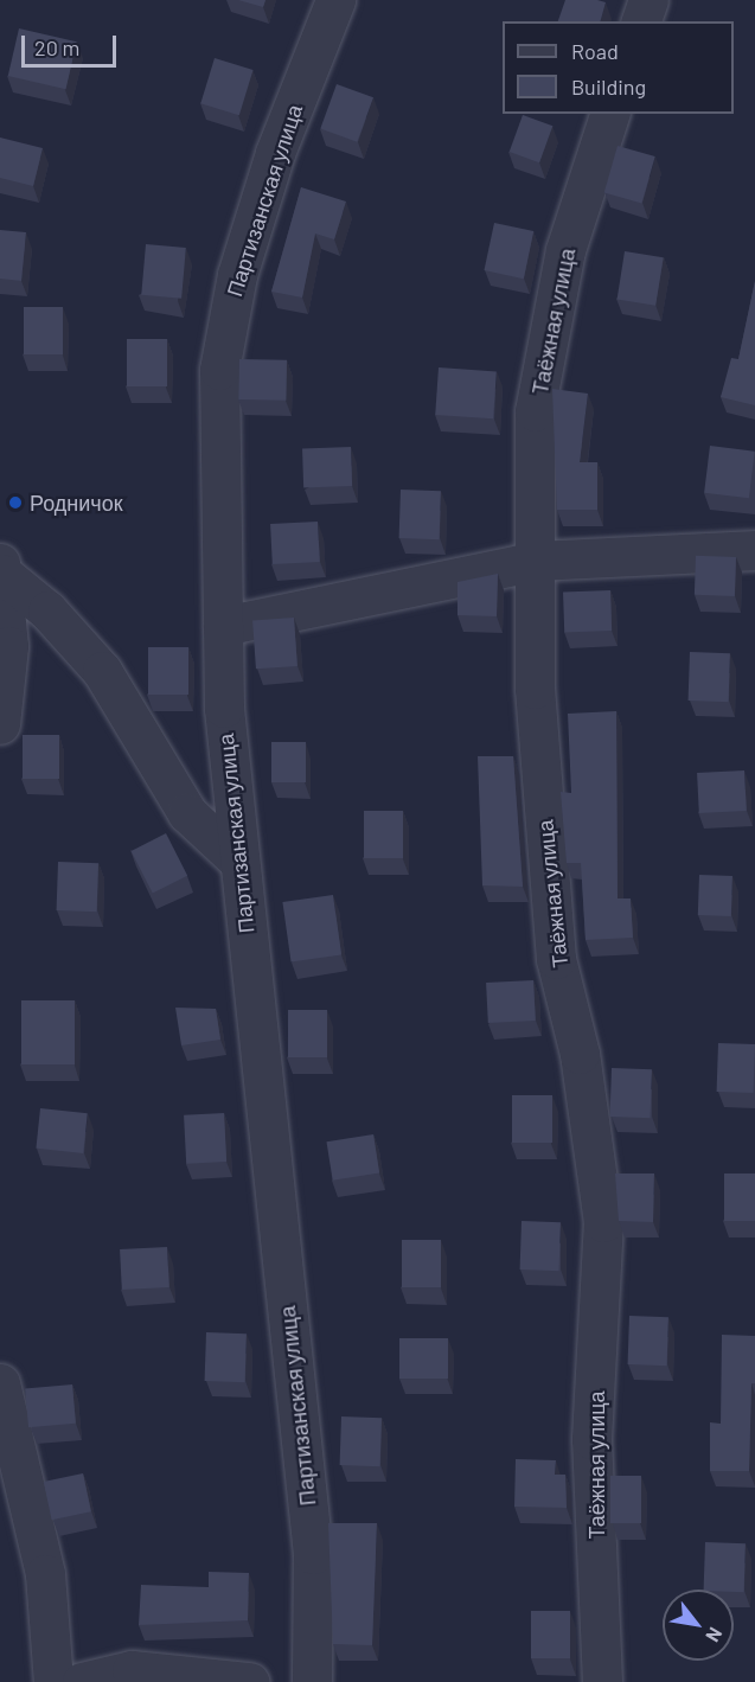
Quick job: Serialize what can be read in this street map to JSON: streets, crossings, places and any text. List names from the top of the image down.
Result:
{
  "streets": {
    "street": ["Партизанская улица", "Таёжная улица"]
  },
  "places": ["Родничок"],
  "legend": ["Road", "Building"],
  "scale_bar": "20 m",
  "north": "bottom right"
}
